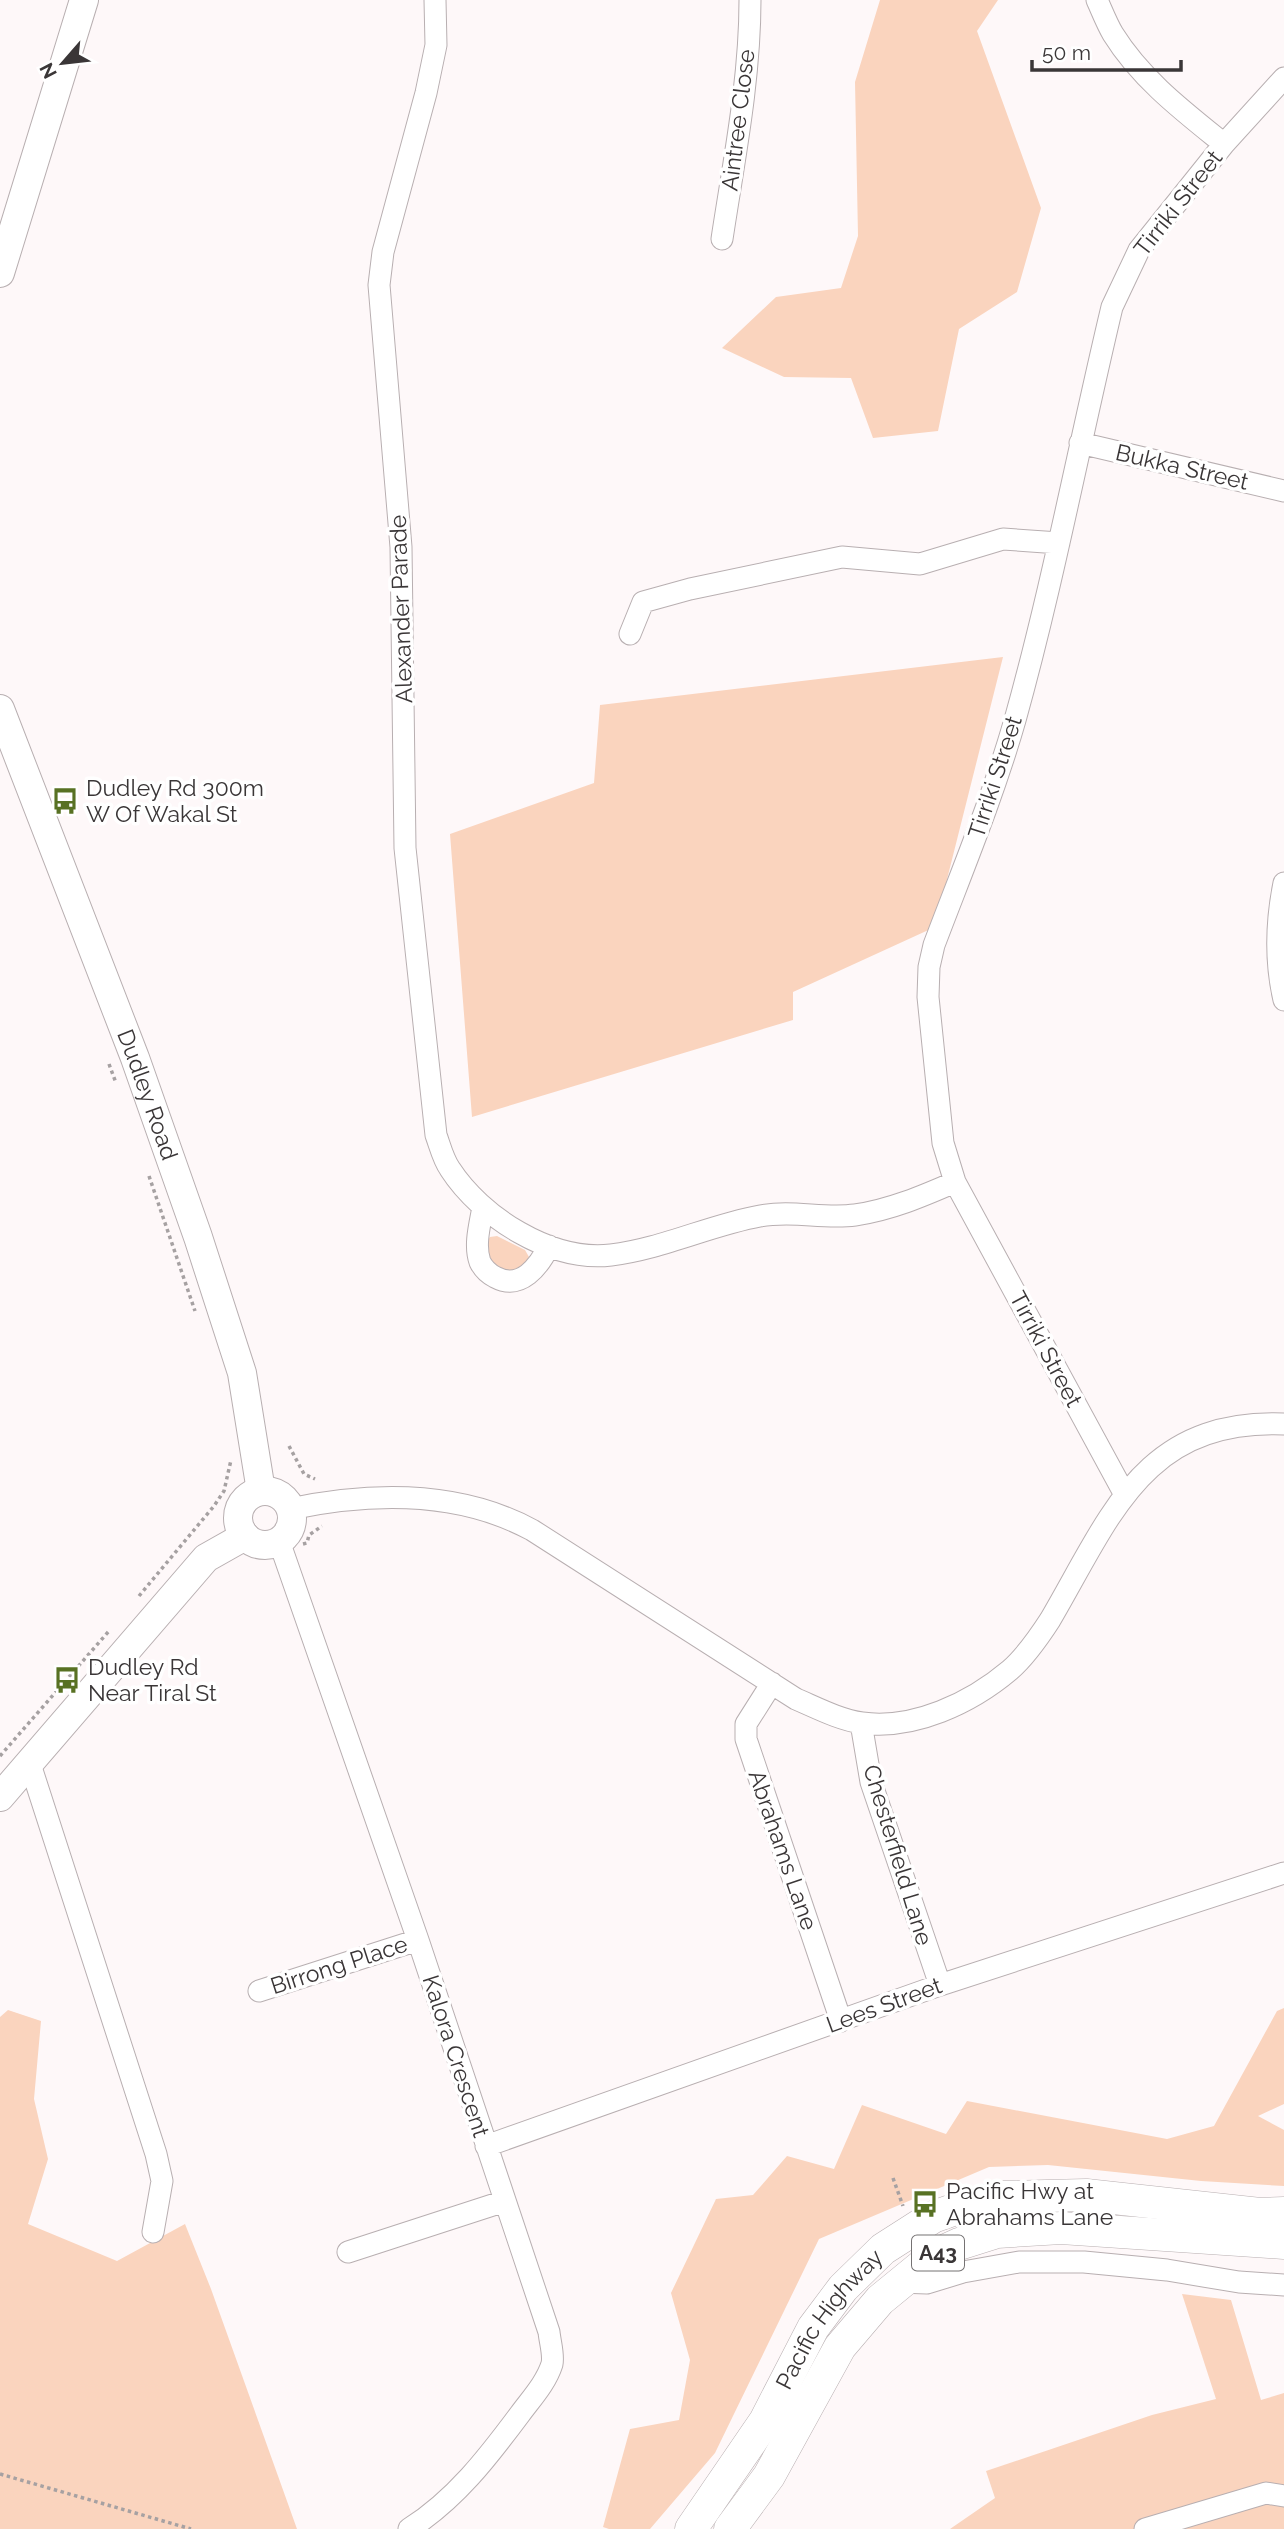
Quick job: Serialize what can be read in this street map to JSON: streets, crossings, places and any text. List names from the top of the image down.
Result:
{
  "streets": {
    "highway": ["A43", "Pacific Highway"],
    "main road": ["Dudley Road"],
    "street": [
      "Aintree Close",
      "Tirriki Street",
      "Bukka Street",
      "Alexander Parade",
      "Abrahams Lane",
      "Chesterfield Lane",
      "Birrong Place",
      "Lees Street",
      "Kalora Crescent"
    ]
  },
  "crossings": [
    ["Tirriki Street", "Bukka Street"],
    ["Tirriki Street", "Alexander Parade"],
    ["Dudley Road", "Kalora Crescent"],
    ["Abrahams Lane", "Lees Street"],
    ["Chesterfield Lane", "Lees Street"],
    ["Birrong Place", "Kalora Crescent"],
    ["Lees Street", "Kalora Crescent"]
  ],
  "places": {
    "bus stop": ["Dudley Rd 300m W Of Wakal St", "Dudley Rd Near Tiral St", "Pacific Hwy at Abrahams Lane"]
  },
  "scale_bar": "50 m",
  "north": "bottom left"
}
